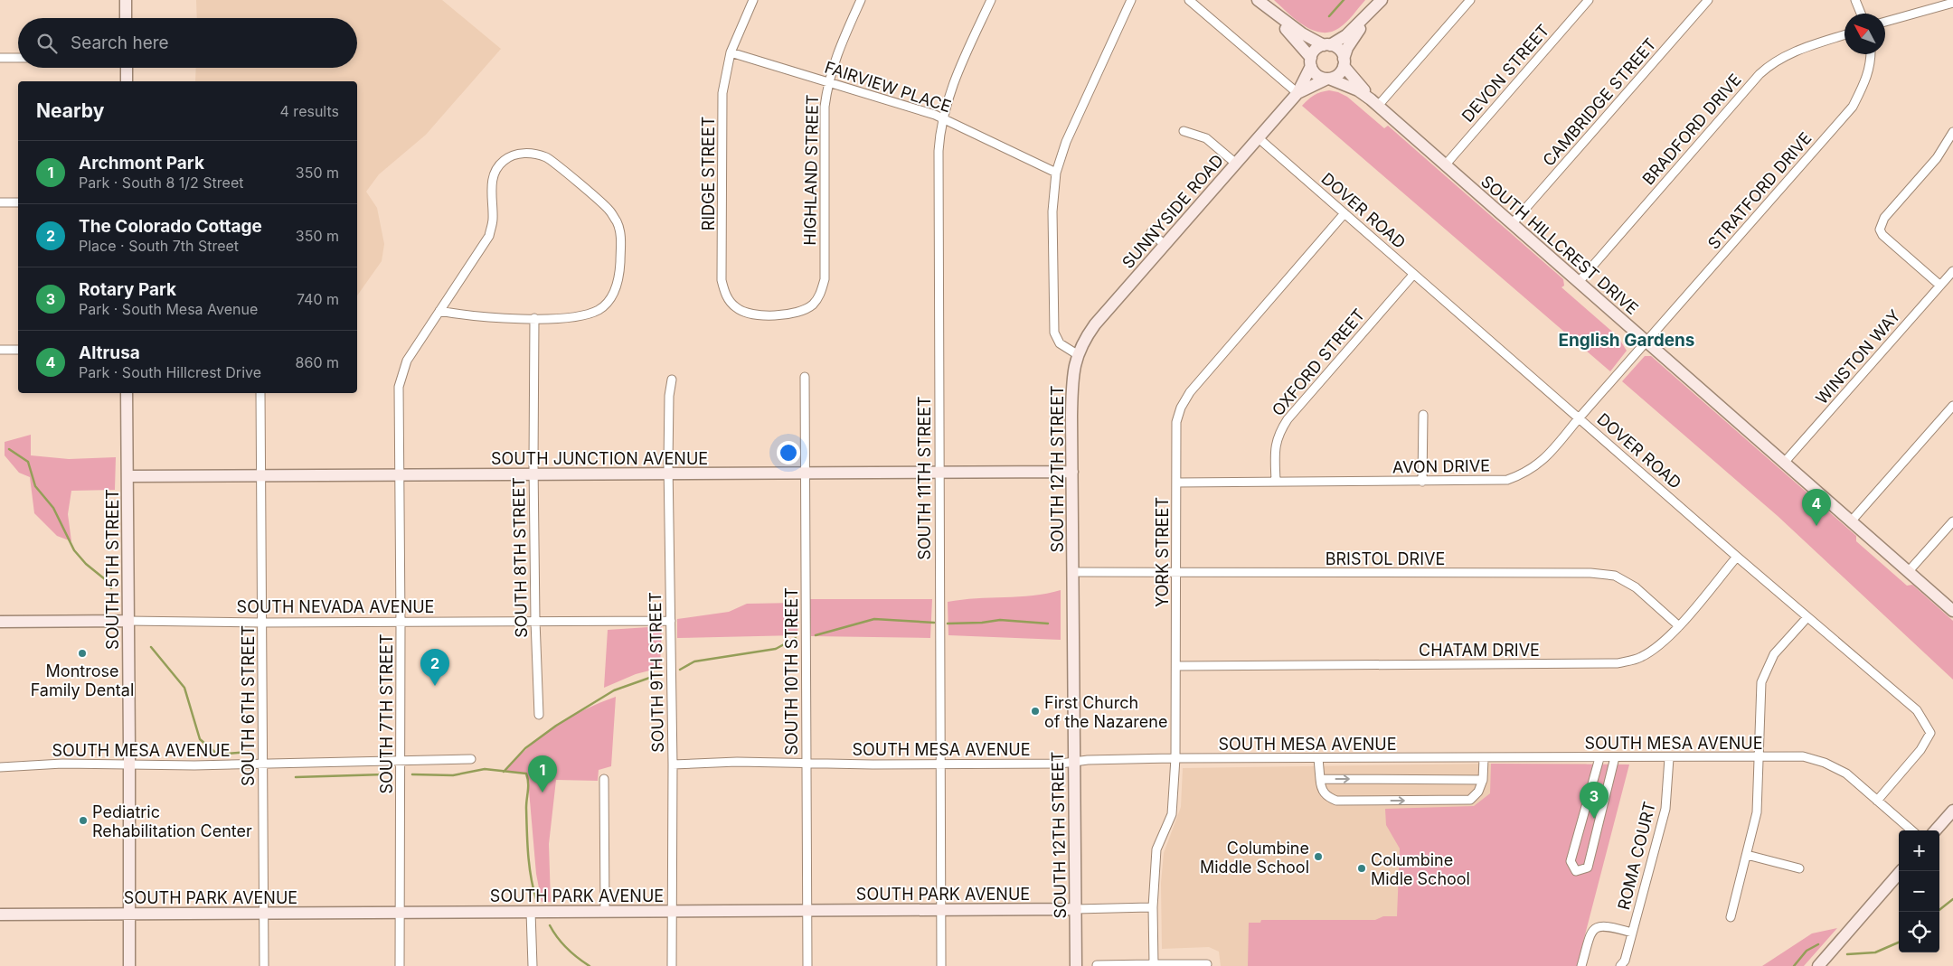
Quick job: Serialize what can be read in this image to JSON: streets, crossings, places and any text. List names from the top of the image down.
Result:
{
  "streets": {
    "street": [
      "DEVON STREET",
      "FAIRVIEW PLACE",
      "CAMBRIDGE STREET",
      "BRADFORD DRIVE",
      "HIGHLAND STREET",
      "RIDGE STREET",
      "STRATFORD DRIVE",
      "DOVER ROAD",
      "SUNNYSIDE ROAD",
      "SOUTH HILLCREST DRIVE",
      "WINSTON WAY",
      "OXFORD STREET",
      "SOUTH JUNCTION AVENUE",
      "AVON DRIVE",
      "SOUTH 12TH STREET",
      "SOUTH 11TH STREET",
      "YORK STREET",
      "SOUTH 8TH STREET",
      "BRISTOL DRIVE",
      "SOUTH 5TH STREET",
      "SOUTH NEVADA AVENUE",
      "CHATAM DRIVE",
      "SOUTH 10TH STREET",
      "SOUTH 9TH STREET",
      "SOUTH 6TH STREET",
      "SOUTH 7TH STREET",
      "SOUTH MESA AVENUE",
      "ROMA COURT",
      "SOUTH PARK AVENUE"
    ]
  },
  "crossings": [
    ["DEVON STREET", "SOUTH HILLCREST DRIVE"],
    ["FAIRVIEW PLACE", "HIGHLAND STREET"],
    ["FAIRVIEW PLACE", "RIDGE STREET"],
    ["FAIRVIEW PLACE", "SOUTH 11TH STREET"],
    ["CAMBRIDGE STREET", "SOUTH HILLCREST DRIVE"],
    ["BRADFORD DRIVE", "SOUTH HILLCREST DRIVE"],
    ["HIGHLAND STREET", "RIDGE STREET"],
    ["STRATFORD DRIVE", "SOUTH HILLCREST DRIVE"],
    ["STRATFORD DRIVE", "AVON DRIVE"],
    ["DOVER ROAD", "SUNNYSIDE ROAD"],
    ["DOVER ROAD", "OXFORD STREET"],
    ["DOVER ROAD", "AVON DRIVE"],
    ["DOVER ROAD", "YORK STREET"],
    ["DOVER ROAD", "CHATAM DRIVE"],
    ["DOVER ROAD", "SOUTH MESA AVENUE"],
    ["SUNNYSIDE ROAD", "SOUTH 12TH STREET"],
    ["SOUTH HILLCREST DRIVE", "WINSTON WAY"],
    ["SOUTH HILLCREST DRIVE", "AVON DRIVE"],
    ["OXFORD STREET", "AVON DRIVE"],
    ["SOUTH JUNCTION AVENUE", "SOUTH 12TH STREET"],
    ["SOUTH JUNCTION AVENUE", "SOUTH 11TH STREET"],
    ["SOUTH JUNCTION AVENUE", "SOUTH 8TH STREET"],
    ["SOUTH JUNCTION AVENUE", "SOUTH 5TH STREET"],
    ["SOUTH JUNCTION AVENUE", "SOUTH 10TH STREET"],
    ["SOUTH JUNCTION AVENUE", "SOUTH 9TH STREET"],
    ["SOUTH JUNCTION AVENUE", "SOUTH 6TH STREET"],
    ["SOUTH JUNCTION AVENUE", "SOUTH 7TH STREET"],
    ["AVON DRIVE", "YORK STREET"],
    ["SOUTH 12TH STREET", "BRISTOL DRIVE"],
    ["SOUTH 12TH STREET", "SOUTH MESA AVENUE"],
    ["SOUTH 12TH STREET", "SOUTH PARK AVENUE"],
    ["SOUTH 11TH STREET", "SOUTH MESA AVENUE"],
    ["SOUTH 11TH STREET", "SOUTH PARK AVENUE"],
    ["YORK STREET", "BRISTOL DRIVE"],
    ["YORK STREET", "CHATAM DRIVE"],
    ["YORK STREET", "SOUTH MESA AVENUE"],
    ["YORK STREET", "SOUTH PARK AVENUE"],
    ["SOUTH 8TH STREET", "SOUTH NEVADA AVENUE"],
    ["SOUTH 8TH STREET", "SOUTH 7TH STREET"],
    ["BRISTOL DRIVE", "CHATAM DRIVE"],
    ["SOUTH 5TH STREET", "SOUTH NEVADA AVENUE"],
    ["SOUTH 5TH STREET", "SOUTH MESA AVENUE"],
    ["SOUTH 5TH STREET", "SOUTH PARK AVENUE"],
    ["SOUTH NEVADA AVENUE", "SOUTH 9TH STREET"],
    ["SOUTH NEVADA AVENUE", "SOUTH 6TH STREET"],
    ["SOUTH NEVADA AVENUE", "SOUTH 7TH STREET"],
    ["SOUTH 10TH STREET", "SOUTH MESA AVENUE"],
    ["SOUTH 10TH STREET", "SOUTH PARK AVENUE"],
    ["SOUTH 9TH STREET", "SOUTH MESA AVENUE"],
    ["SOUTH 9TH STREET", "SOUTH PARK AVENUE"],
    ["SOUTH 6TH STREET", "SOUTH MESA AVENUE"],
    ["SOUTH 6TH STREET", "SOUTH PARK AVENUE"],
    ["SOUTH 7TH STREET", "SOUTH MESA AVENUE"],
    ["SOUTH 7TH STREET", "SOUTH PARK AVENUE"],
    ["SOUTH MESA AVENUE", "ROMA COURT"]
  ],
  "districts": ["English Gardens"],
  "places": [
    "Montrose Family Dental",
    "First Church of the Nazarene",
    "Pediatric Rehabilitation Center",
    "Columbine Middle School",
    "Columbine Midle School"
  ],
  "north": "top left",
  "page": {
    "search": "Search here",
    "heading": ["Nearby", "4 results"],
    "list": [
      {
        "mark": "1",
        "name": "Archmont Park",
        "note": "Park · South 8 1/2 Street",
        "value": "350 m"
      },
      {
        "mark": "2",
        "name": "The Colorado Cottage",
        "note": "Place · South 7th Street",
        "value": "350 m"
      },
      {
        "mark": "3",
        "name": "Rotary Park",
        "note": "Park · South Mesa Avenue",
        "value": "740 m"
      },
      {
        "mark": "4",
        "name": "Altrusa",
        "note": "Park · South Hillcrest Drive",
        "value": "860 m"
      }
    ],
    "pins": [
      "4",
      "2",
      "1",
      "3"
    ],
    "map_buttons": ["+", "−"]
  }
}
